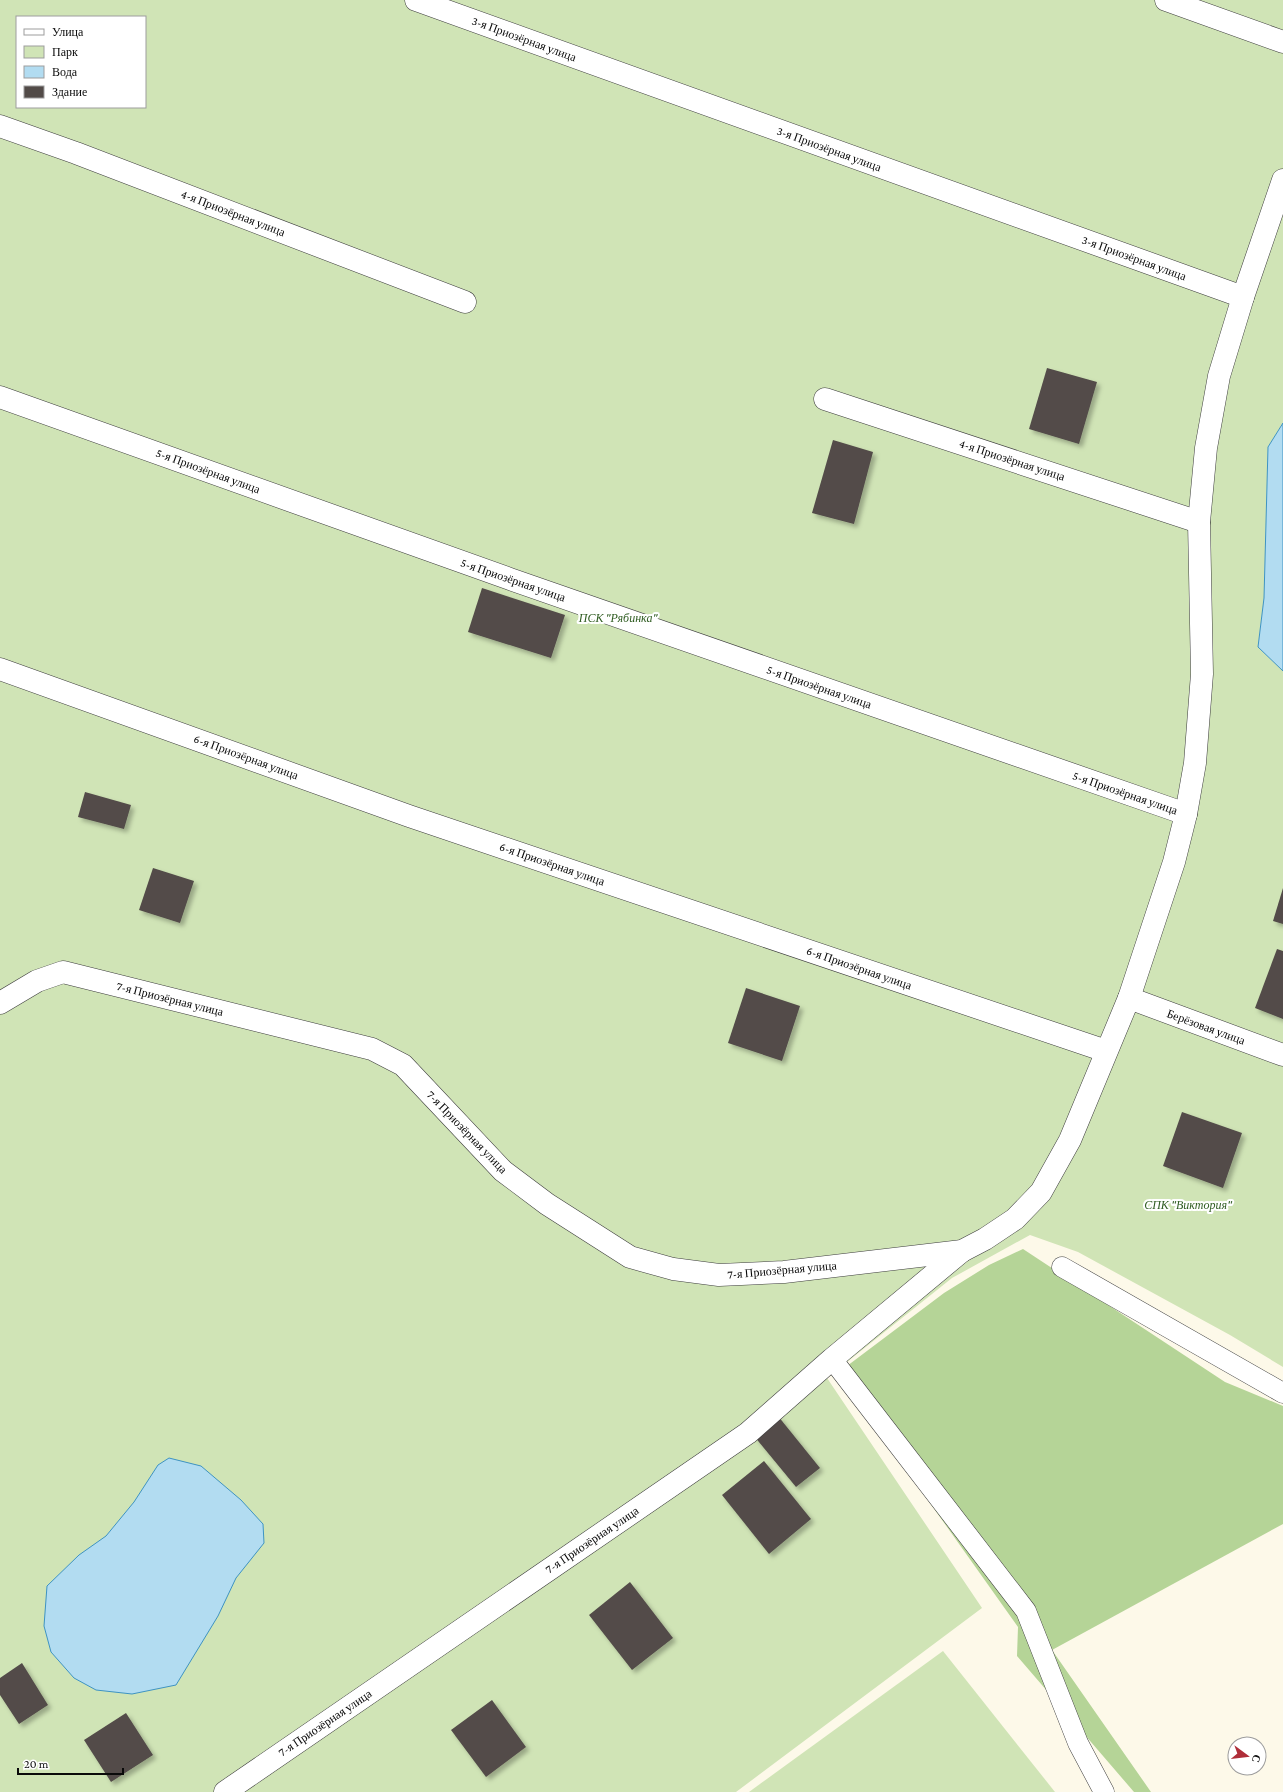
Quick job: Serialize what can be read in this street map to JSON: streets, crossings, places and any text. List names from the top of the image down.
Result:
{
  "streets": {
    "street": [
      "3-я Приозёрная улица",
      "4-я Приозёрная улица",
      "5-я Приозёрная улица",
      "6-я Приозёрная улица",
      "7-я Приозёрная улица",
      "Берёзовая улица"
    ]
  },
  "crossings": [
    ["3-я Приозёрная улица", "7-я Приозёрная улица"],
    ["4-я Приозёрная улица", "7-я Приозёрная улица"],
    ["5-я Приозёрная улица", "7-я Приозёрная улица"],
    ["6-я Приозёрная улица", "7-я Приозёрная улица"],
    ["7-я Приозёрная улица", "Берёзовая улица"]
  ],
  "parks": ["ПСК \"Рябинка\"", "СПК \"Виктория\""],
  "legend": [
    "Улица",
    "Парк",
    "Вода",
    "Здание"
  ],
  "scale_bar": "20 m",
  "north": "right"
}
